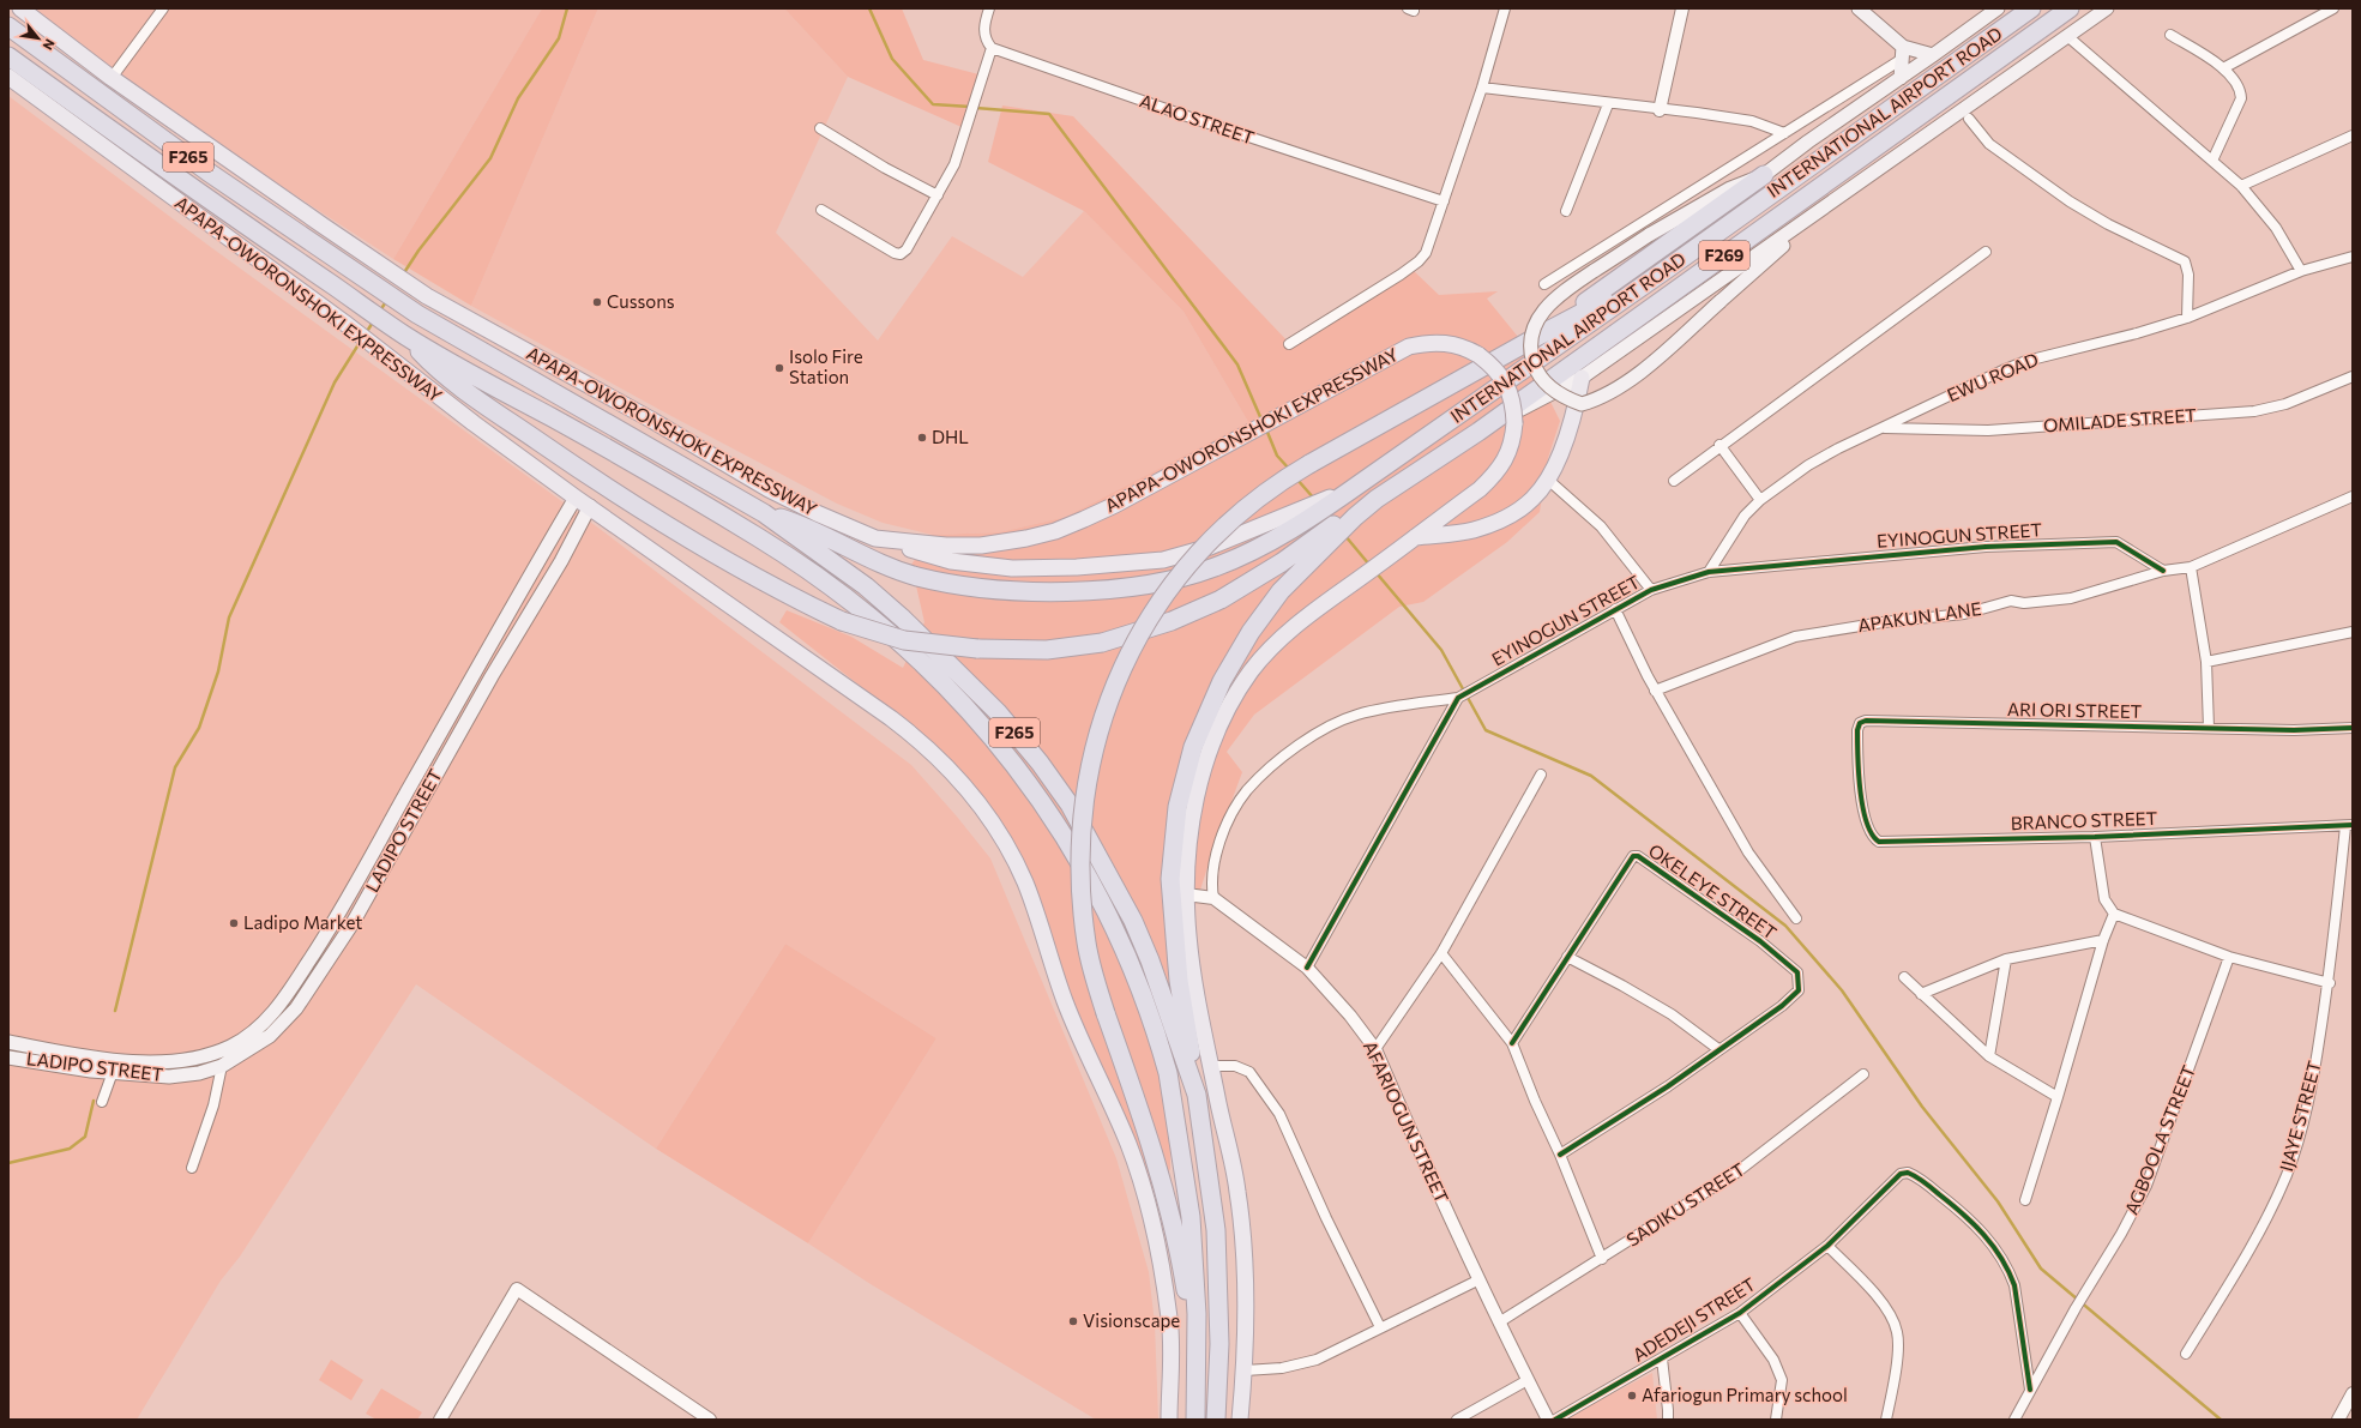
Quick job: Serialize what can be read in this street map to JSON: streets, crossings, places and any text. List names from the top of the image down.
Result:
{
  "streets": {
    "highway": [
      "INTERNATIONAL AIRPORT ROAD",
      "F265",
      "F269",
      "APAPA-OWORONSHOKI EXPRESSWAY"
    ],
    "main road": ["LADIPO STREET"],
    "street": [
      "ALAO STREET",
      "EWU ROAD",
      "OMILADE STREET",
      "EYINOGUN STREET",
      "APAKUN LANE",
      "ARI ORI STREET",
      "BRANCO STREET",
      "OKELEYE STREET",
      "IJAYE STREET",
      "AFARIOGUN STREET",
      "AGBOOLA STREET",
      "SADIKU STREET",
      "ADEDEJI STREET"
    ]
  },
  "crossings": [
    ["INTERNATIONAL AIRPORT ROAD", "APAPA-OWORONSHOKI EXPRESSWAY"],
    ["APAPA-OWORONSHOKI EXPRESSWAY", "LADIPO STREET"],
    ["APAPA-OWORONSHOKI EXPRESSWAY", "AFARIOGUN STREET"],
    ["EWU ROAD", "OMILADE STREET"],
    ["EWU ROAD", "EYINOGUN STREET"],
    ["EYINOGUN STREET", "APAKUN LANE"],
    ["EYINOGUN STREET", "AFARIOGUN STREET"],
    ["ARI ORI STREET", "BRANCO STREET"],
    ["BRANCO STREET", "IJAYE STREET"],
    ["AFARIOGUN STREET", "SADIKU STREET"],
    ["AGBOOLA STREET", "ADEDEJI STREET"]
  ],
  "places": [
    "Cussons",
    "Isolo Fire Station",
    "DHL",
    "Ladipo Market",
    "Visionscape",
    "Afariogun Primary school"
  ],
  "north": "bottom right"
}
